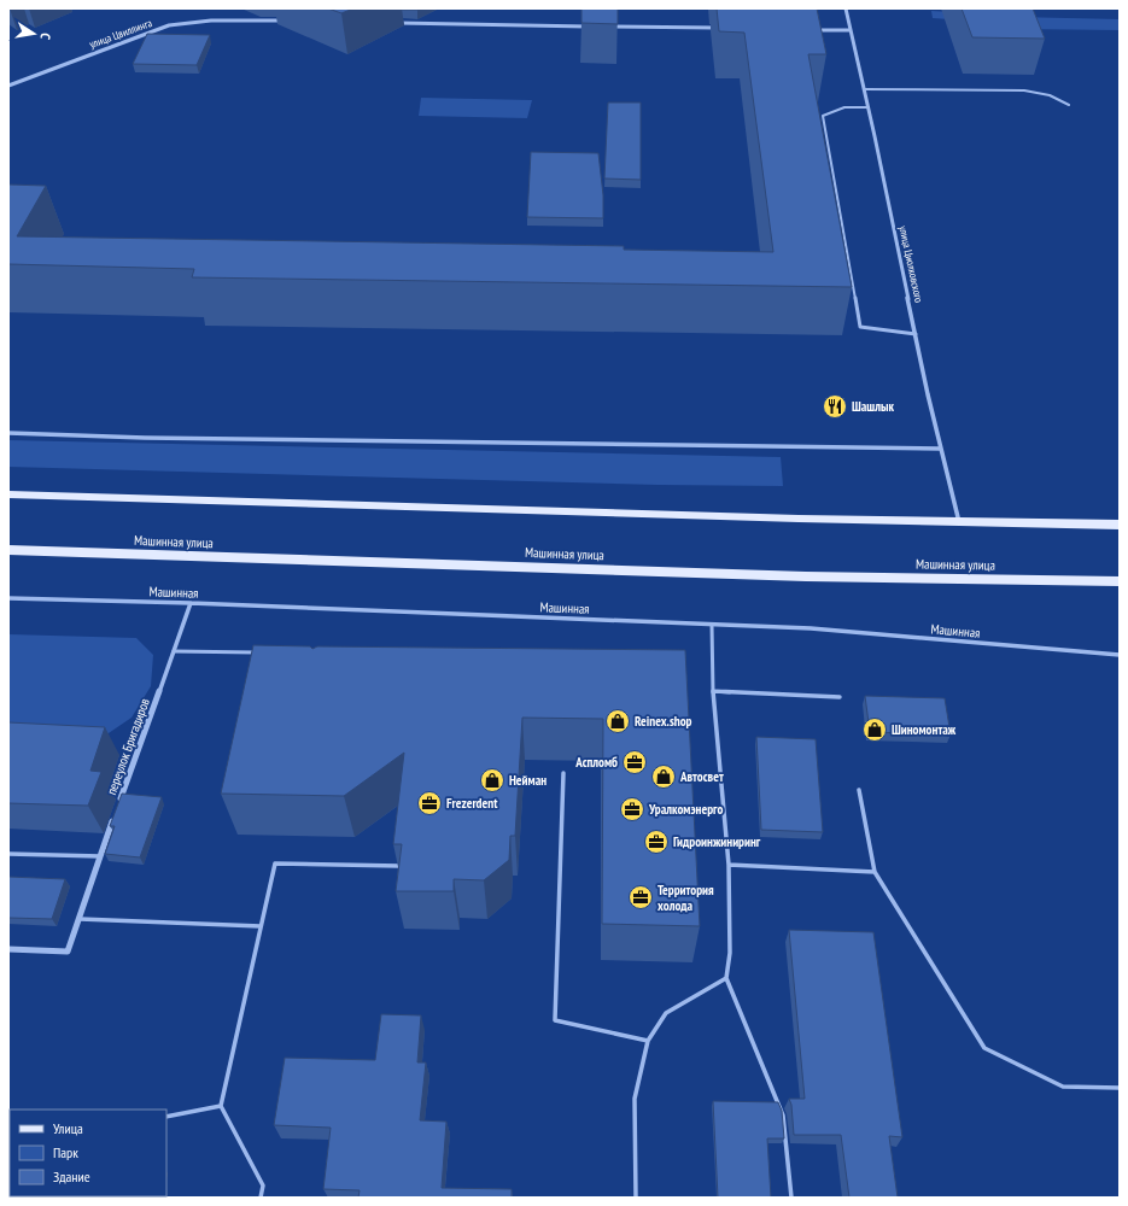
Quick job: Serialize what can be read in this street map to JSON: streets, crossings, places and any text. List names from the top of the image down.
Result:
{
  "streets": {
    "main road": ["Машинная улица"],
    "street": [
      "улица Цвиллинга",
      "улица Циолковского",
      "Машинная",
      "переулок Бригадиров"
    ]
  },
  "crossings": [
    ["Машинная", "переулок Бригадиров"]
  ],
  "places": {
    "restaurant": ["Шашлык"],
    "shop": [
      "Reinex.shop",
      "Шиномонтаж",
      "Автосвет",
      "Нейман"
    ],
    "office": [
      "Аспломб",
      "Frezerdent",
      "Уралкомэнерго",
      "Гидроинжиниринг",
      "Территория холода"
    ]
  },
  "legend": ["Улица", "Парк", "Здание"],
  "north": "right"
}
